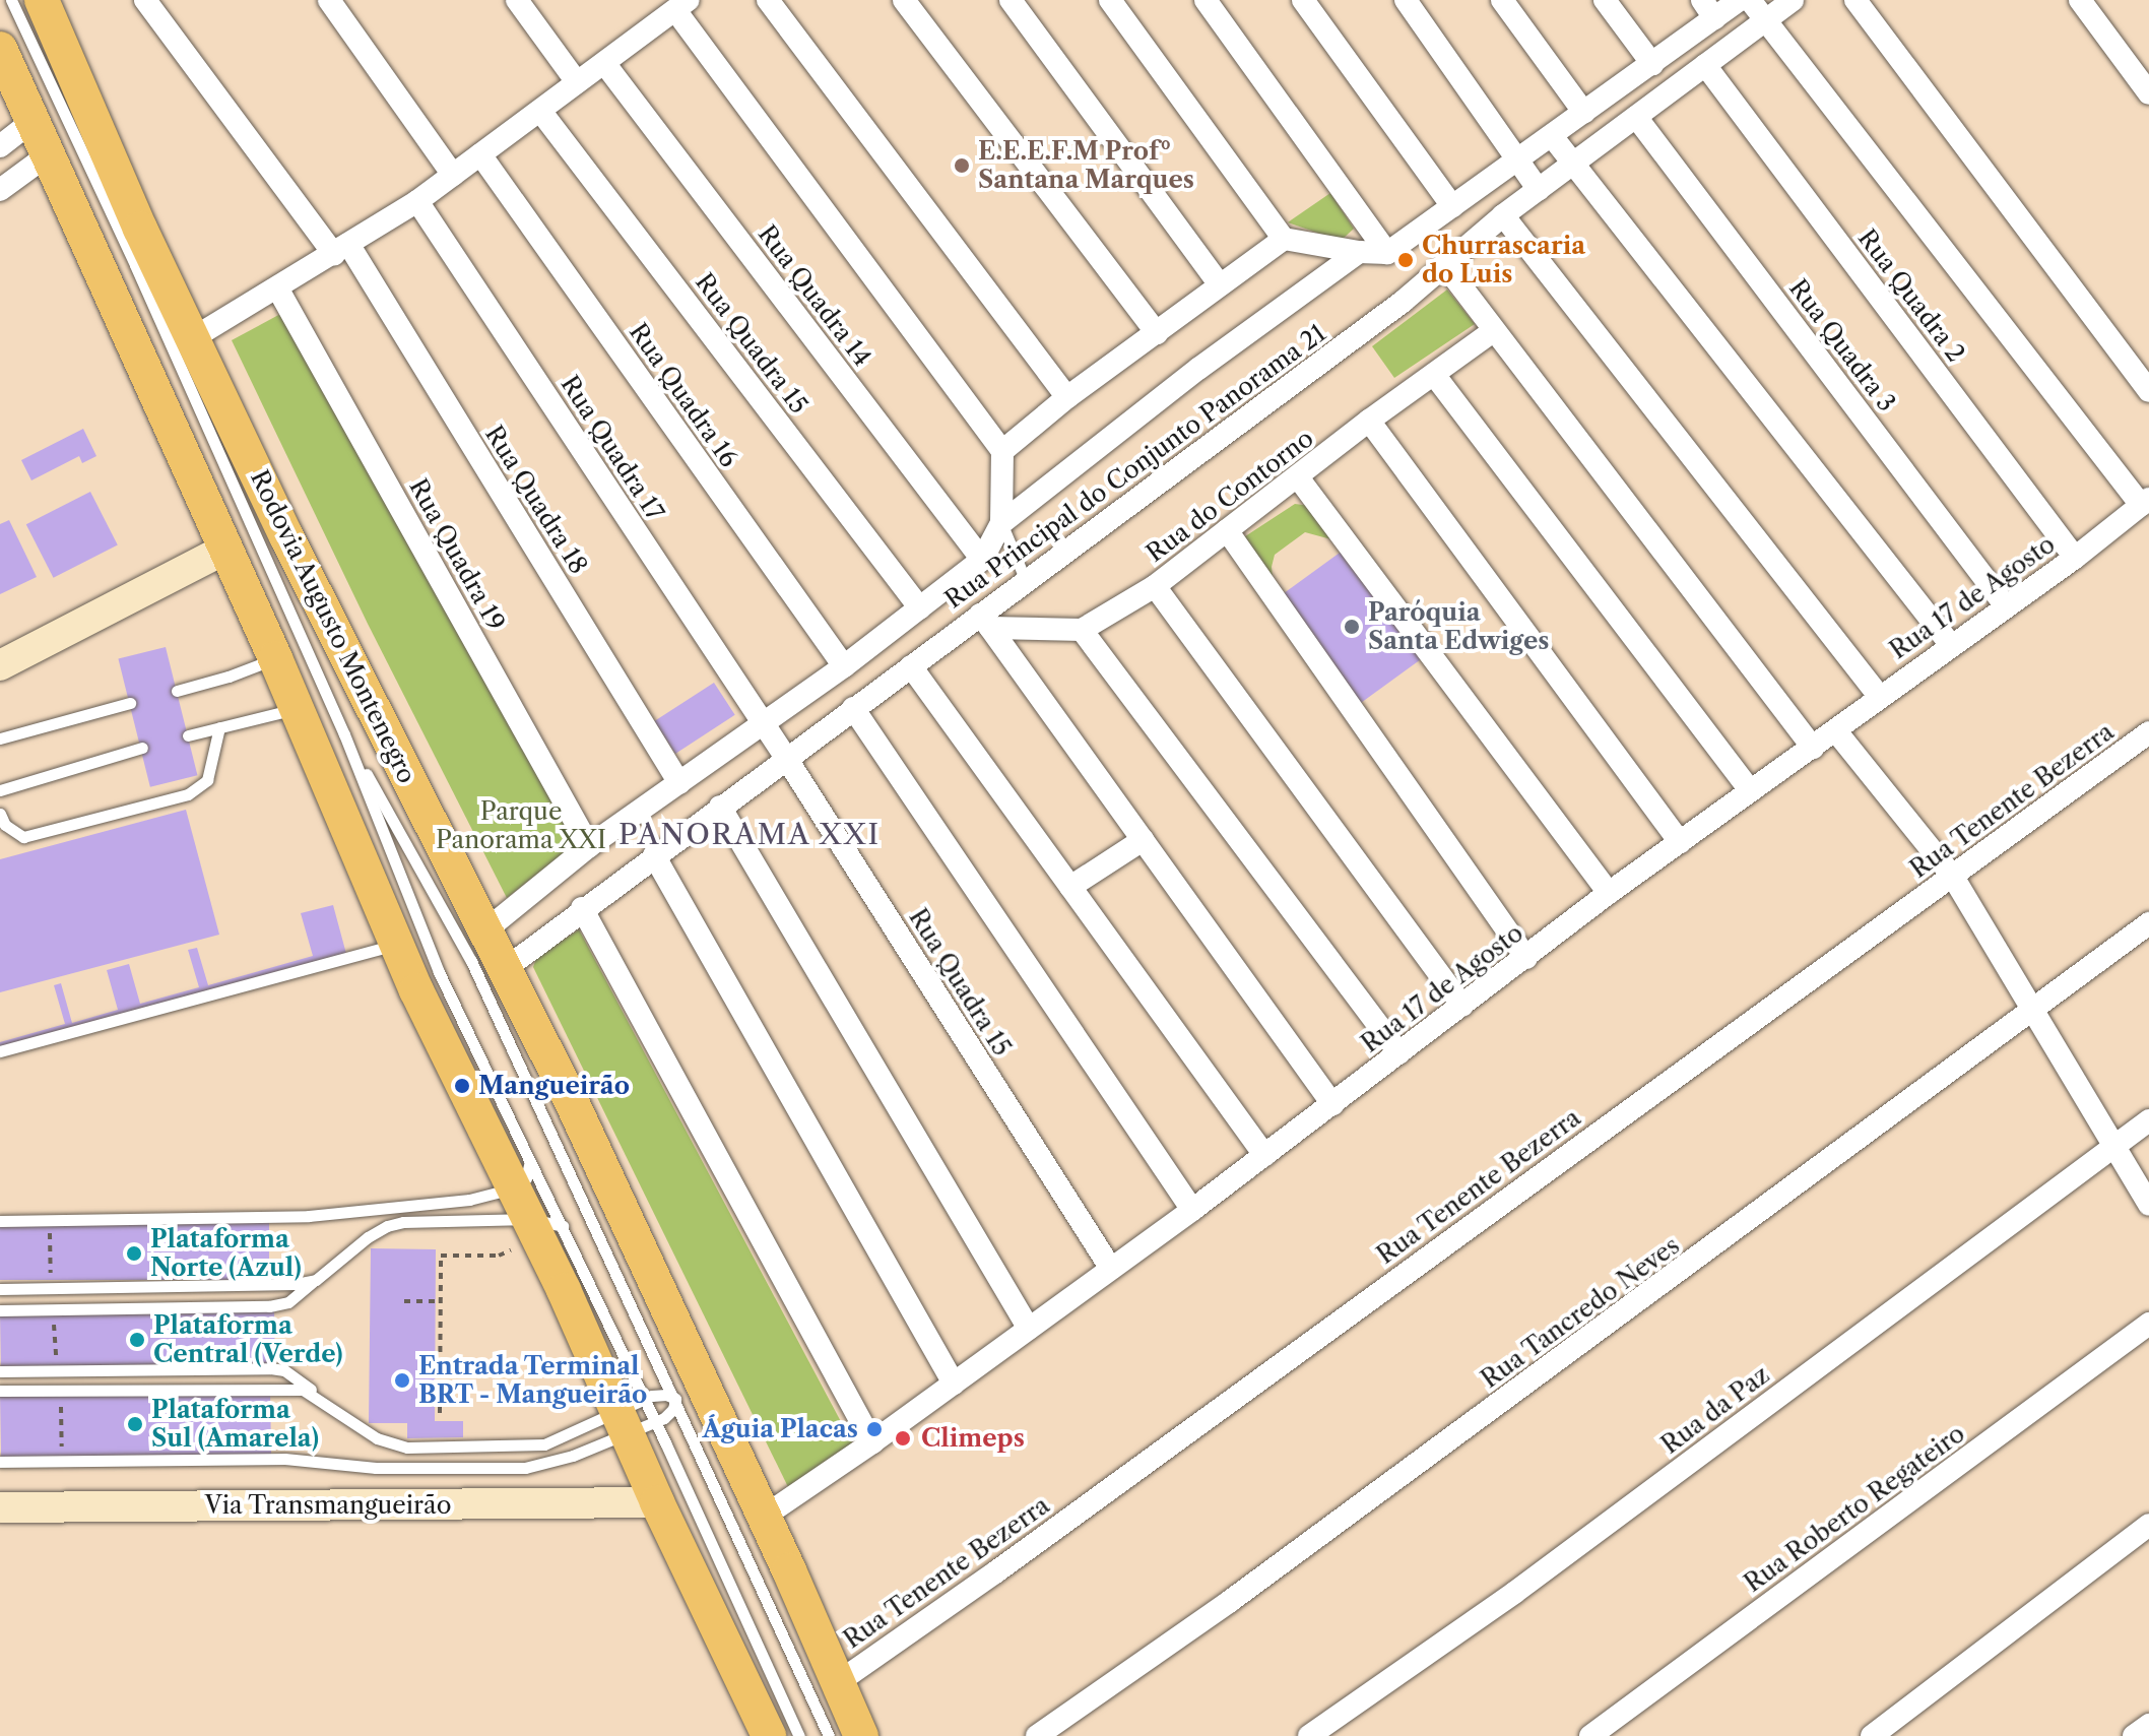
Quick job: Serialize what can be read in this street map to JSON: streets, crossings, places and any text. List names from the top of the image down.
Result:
{
  "streets": {
    "main road": ["Rodovia Augusto Montenegro"],
    "street": [
      "Rua Quadra 14",
      "Rua Quadra 2",
      "Rua Quadra 15",
      "Rua Quadra 3",
      "Rua Quadra 16",
      "Rua Quadra 17",
      "Rua Principal do Conjunto Panorama 21",
      "Rua do Contorno",
      "Rua Quadra 18",
      "Rua Quadra 19",
      "Rua 17 de Agosto",
      "Rua Tenente Bezerra",
      "Rua Tancredo Neves",
      "Rua da Paz",
      "Via Transmangueirão",
      "Rua Roberto Regateiro"
    ]
  },
  "crossings": [
    ["Rua Quadra 14", "Rua Principal do Conjunto Panorama 21"],
    ["Rua Quadra 2", "Rua Principal do Conjunto Panorama 21"],
    ["Rua Quadra 2", "Rua 17 de Agosto"],
    ["Rua Quadra 15", "Rua Quadra 17"],
    ["Rua Quadra 15", "Rua Principal do Conjunto Panorama 21"],
    ["Rua Quadra 15", "Rua 17 de Agosto"],
    ["Rua Quadra 3", "Rua Principal do Conjunto Panorama 21"],
    ["Rua Quadra 3", "Rua 17 de Agosto"],
    ["Rua Quadra 16", "Rua Principal do Conjunto Panorama 21"],
    ["Rua Quadra 17", "Rua Principal do Conjunto Panorama 21"],
    ["Rua Principal do Conjunto Panorama 21", "Rua Quadra 18"],
    ["Rua Principal do Conjunto Panorama 21", "Rua Quadra 19"],
    ["Rua Principal do Conjunto Panorama 21", "Rodovia Augusto Montenegro"],
    ["Rua 17 de Agosto", "Rodovia Augusto Montenegro"],
    ["Rodovia Augusto Montenegro", "Rua Tenente Bezerra"]
  ],
  "districts": ["PANORAMA XXI"],
  "parks": ["Parque Panorama XXI"],
  "places": [
    "E.E.E.F.M Profº Santana Marques",
    "Churrascaria do Luis",
    "Paróquia Santa Edwiges",
    "Mangueirão",
    "Plataforma Norte (Azul)",
    "Plataforma Central (Verde)",
    "Entrada Terminal BRT - Mangueirão",
    "Plataforma Sul (Amarela)",
    "Águia Placas",
    "Climeps"
  ]
}
